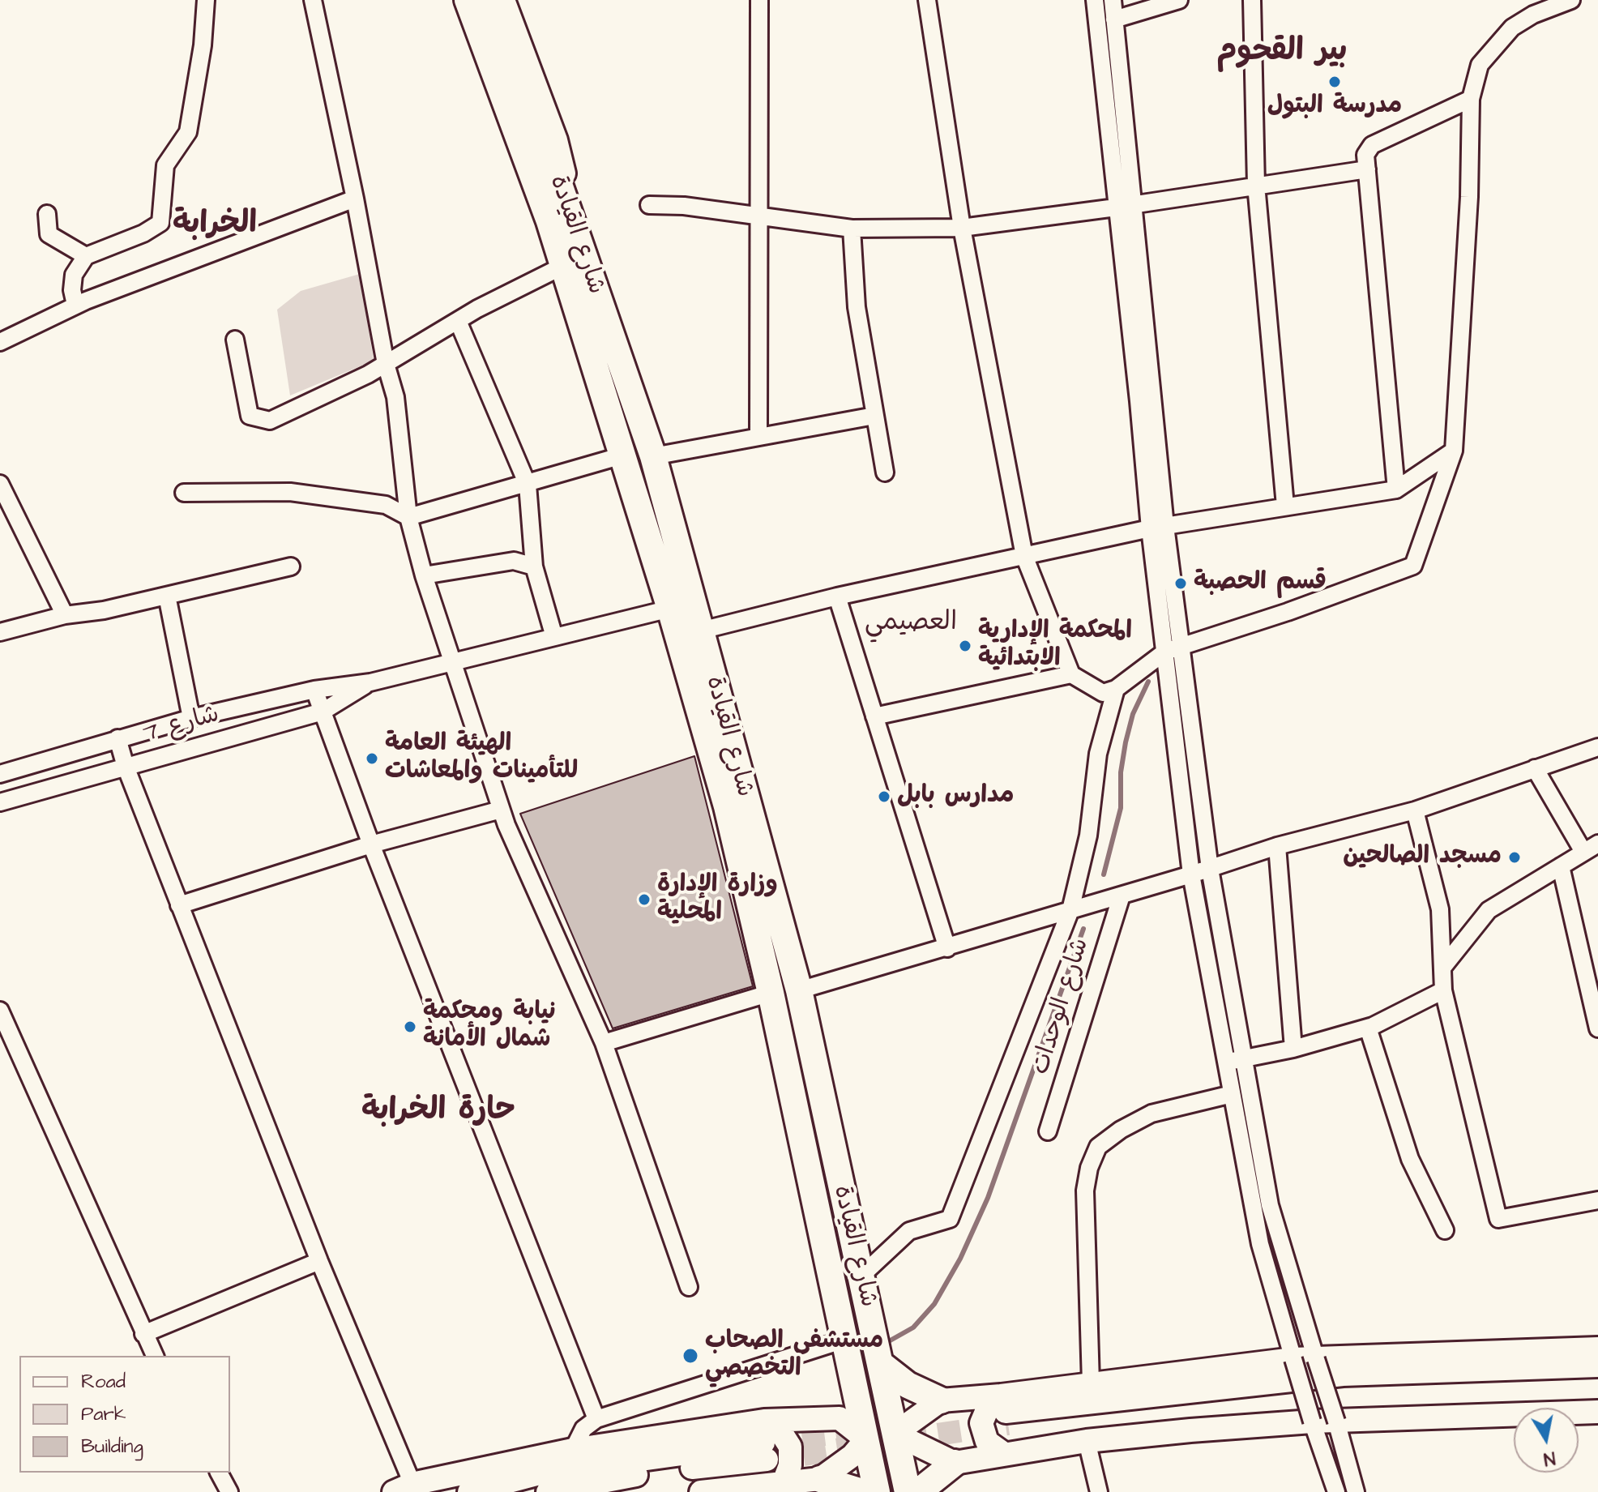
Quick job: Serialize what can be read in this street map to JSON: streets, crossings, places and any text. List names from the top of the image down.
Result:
{
  "streets": {
    "main road": ["شارع القيادة"],
    "street": ["شارع 7", "شارع الوحدات"]
  },
  "crossings": [
    ["شارع القيادة", "شارع 7"]
  ],
  "districts": [
    "بير القحوم",
    "الخرابة",
    "العصيمي",
    "حارة الخرابة"
  ],
  "places": [
    "مدرسة البتول",
    "قسم الحصبة",
    "المحكمة الإدارية الابتدائية",
    "الهيئة العامة للتأمينات والمعاشات",
    "مدارس بابل",
    "مسجد الصالحين",
    "وزارة الإدارة المحلية",
    "نيابة ومحكمة شمال الأمانة",
    "مستشفى الصحاب التخصصي"
  ],
  "legend": ["Road", "Park", "Building"],
  "north": "bottom"
}
